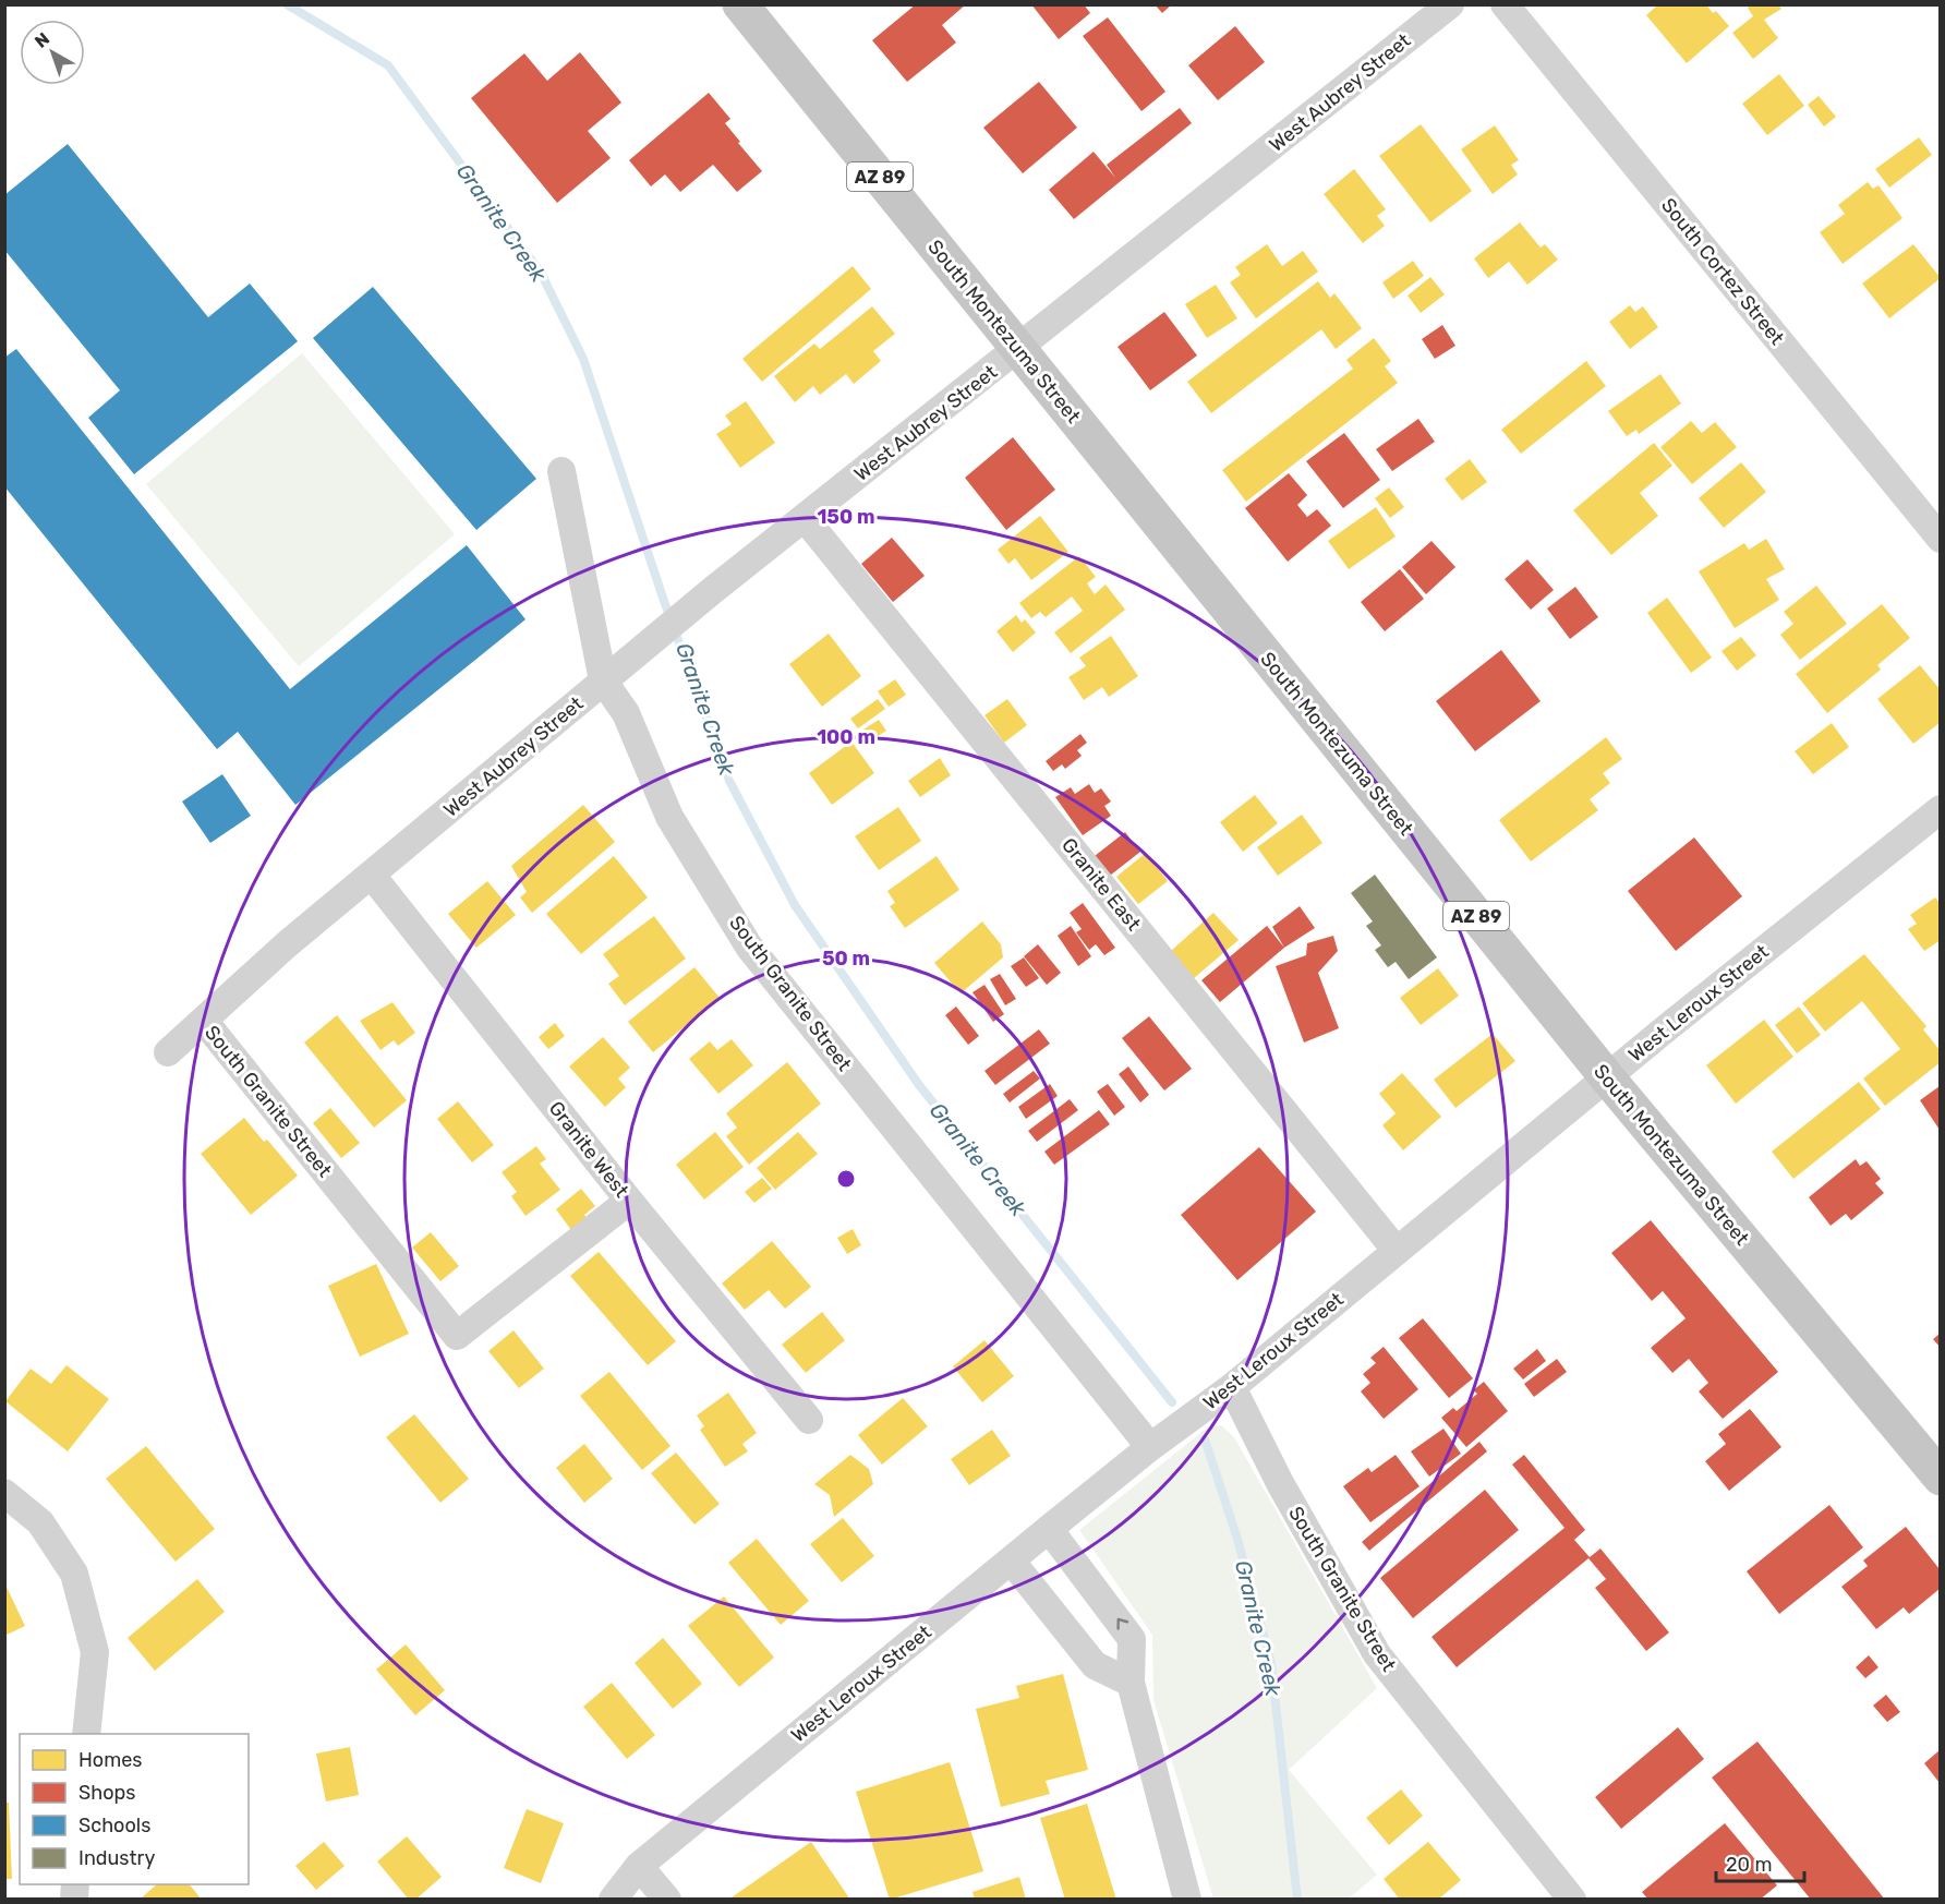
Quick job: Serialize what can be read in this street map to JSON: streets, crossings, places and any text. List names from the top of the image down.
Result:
{
  "streets": {
    "main road": ["AZ 89", "South Montezuma Street"],
    "street": [
      "West Aubrey Street",
      "South Cortez Street",
      "Granite East",
      "South Granite Street",
      "West Leroux Street",
      "Granite West"
    ]
  },
  "crossings": [
    ["West Aubrey Street", "South Montezuma Street"],
    ["West Aubrey Street", "Granite East"],
    ["West Aubrey Street", "South Granite Street"],
    ["West Aubrey Street", "Granite West"],
    ["South Montezuma Street", "West Leroux Street"],
    ["Granite East", "West Leroux Street"],
    ["South Granite Street", "West Leroux Street"],
    ["South Granite Street", "Granite West"]
  ],
  "water": ["Granite Creek"],
  "legend": [
    "Homes",
    "Shops",
    "Schools",
    "Industry"
  ],
  "scale_bar": "20 m",
  "north": "top left",
  "rings": ["150 m", "100 m", "50 m"]
}
